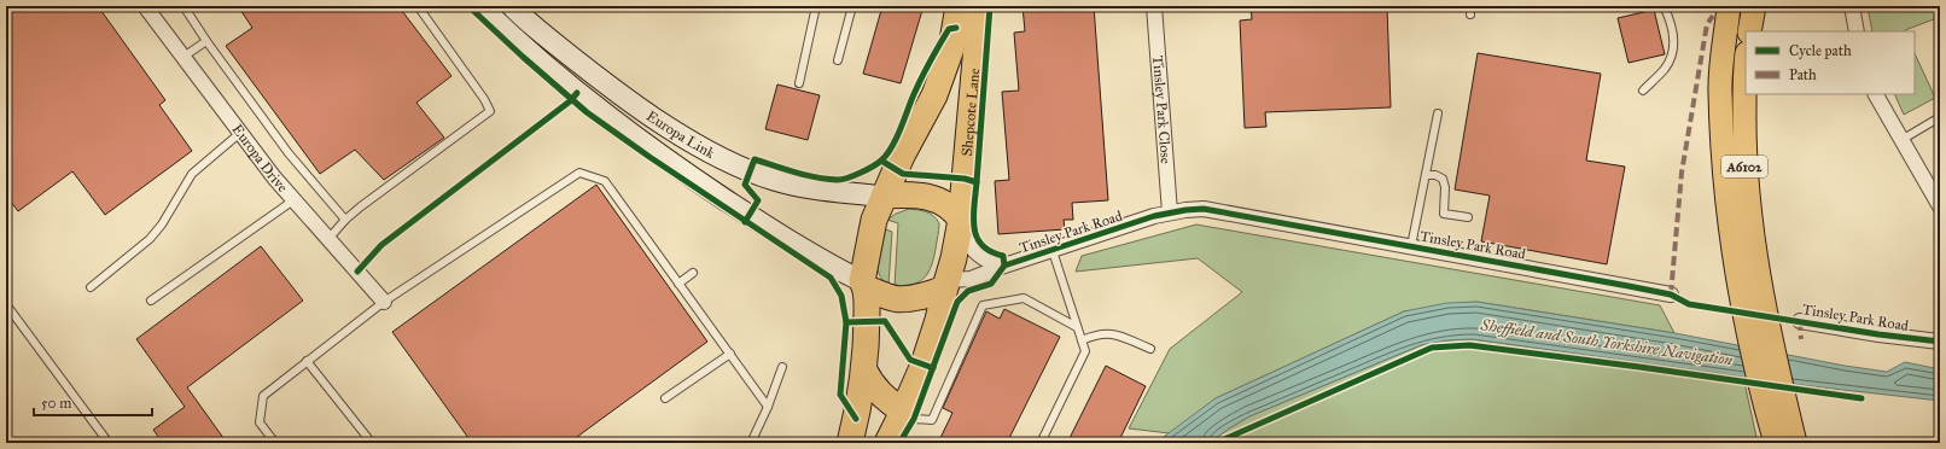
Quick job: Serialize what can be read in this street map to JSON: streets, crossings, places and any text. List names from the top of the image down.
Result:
{
  "streets": {
    "highway": ["Shepcote Lane"],
    "main road": ["A6102"],
    "street": [
      "Tinsley Park Close",
      "Europa Link",
      "Europa Drive",
      "Tinsley Park Road"
    ]
  },
  "crossings": [
    ["Tinsley Park Close", "Tinsley Park Road"],
    ["Shepcote Lane", "Europa Link"],
    ["Shepcote Lane", "Tinsley Park Road"],
    ["Europa Link", "Tinsley Park Road"]
  ],
  "water": ["Sheffield and South Yorkshire Navigation"],
  "legend": ["Cycle path", "Path"],
  "scale_bar": "50 m"
}
